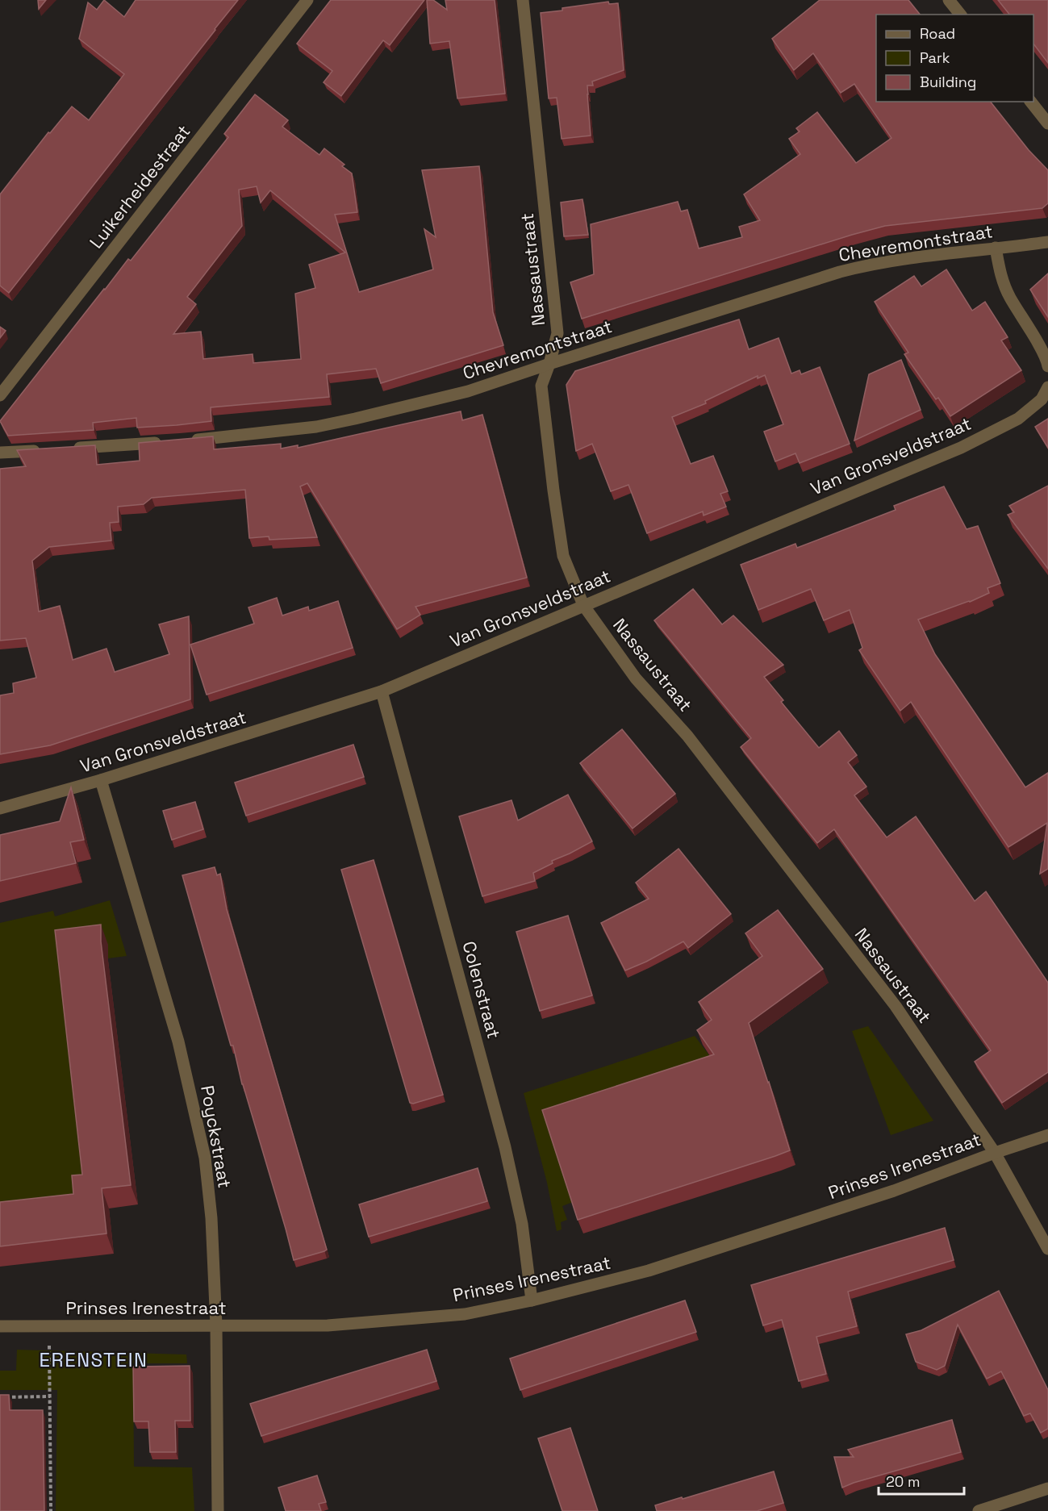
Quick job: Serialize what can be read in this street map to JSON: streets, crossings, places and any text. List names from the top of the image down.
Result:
{
  "streets": {
    "street": [
      "Luikerheidestraat",
      "Chevremontstraat",
      "Nassaustraat",
      "Van Gronsveldstraat",
      "Colenstraat",
      "Poyckstraat",
      "Prinses Irenestraat"
    ]
  },
  "crossings": [
    ["Chevremontstraat", "Nassaustraat"],
    ["Nassaustraat", "Van Gronsveldstraat"],
    ["Nassaustraat", "Prinses Irenestraat"],
    ["Van Gronsveldstraat", "Colenstraat"],
    ["Van Gronsveldstraat", "Poyckstraat"],
    ["Colenstraat", "Prinses Irenestraat"],
    ["Poyckstraat", "Prinses Irenestraat"]
  ],
  "districts": ["ERENSTEIN"],
  "legend": ["Road", "Park", "Building"],
  "scale_bar": "20 m"
}
